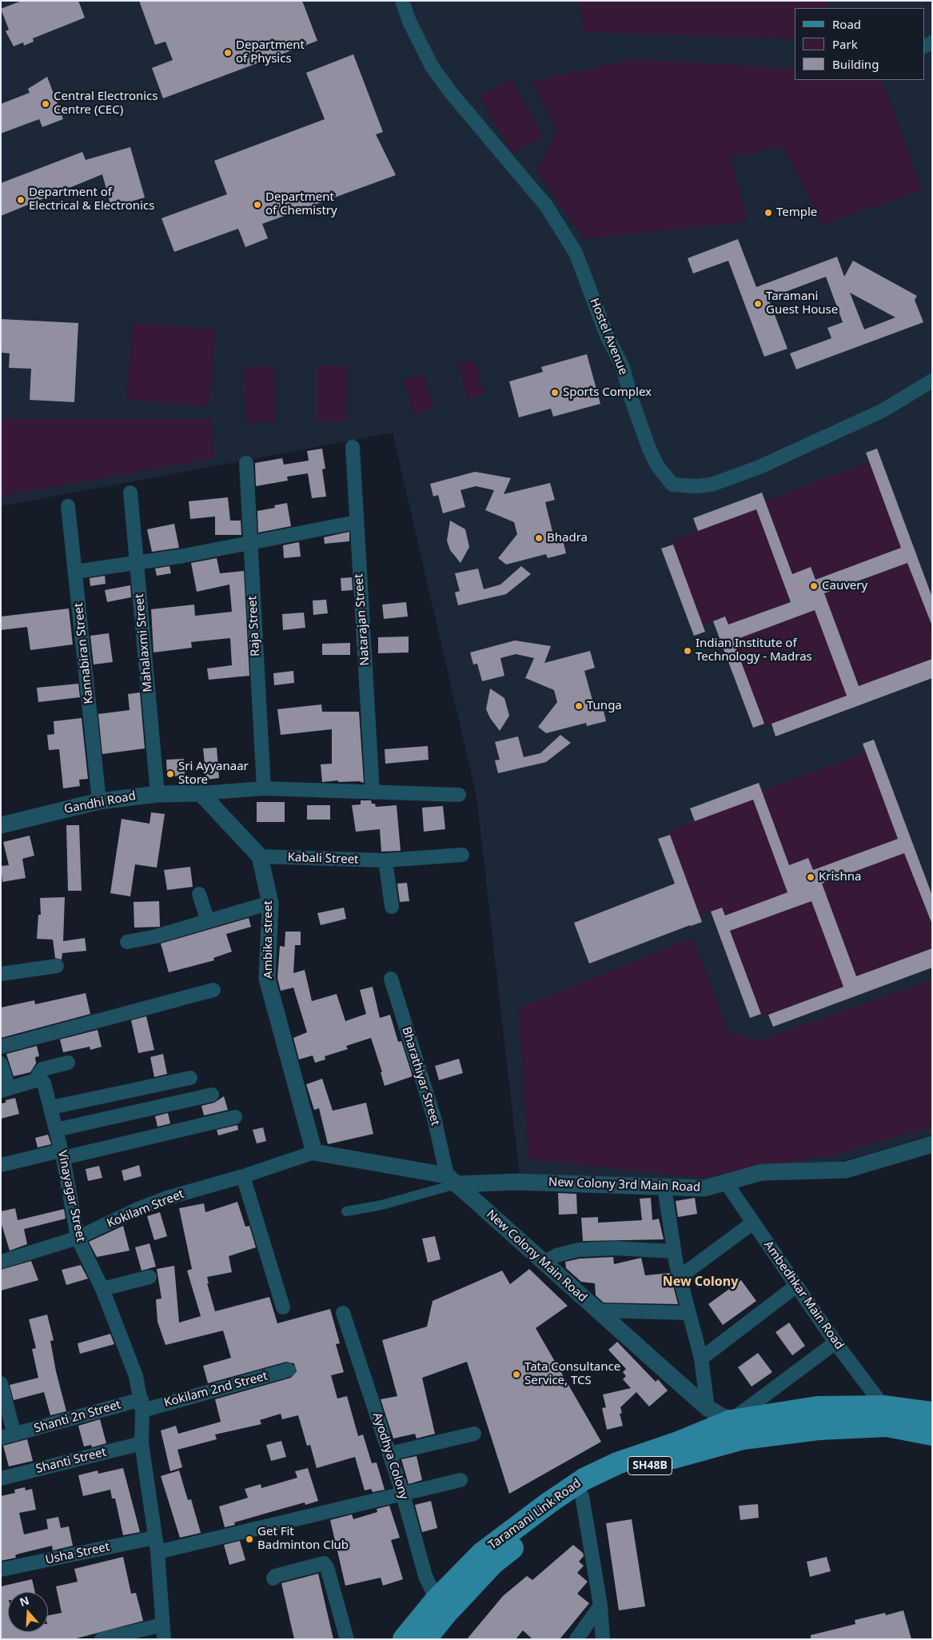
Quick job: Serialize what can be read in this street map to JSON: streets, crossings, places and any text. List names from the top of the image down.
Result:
{
  "streets": {
    "main road": ["SH48B", "Taramani Link Road"],
    "street": [
      "Hostel Avenue",
      "Natarajan Street",
      "Raja Street",
      "Mahalaxmi Street",
      "Kannabiran Street",
      "Gandhi Road",
      "Kabali Street",
      "Ambika street",
      "Bharathiyar Street",
      "New Colony 3rd Main Road",
      "Vinayagar Street",
      "Kokilam Street",
      "New Colony Main Road",
      "Ambedhkar Main Road",
      "Kokilam 2nd Street",
      "Shanti 2n Street",
      "Ayodhya Colony",
      "Shanti Street",
      "Usha Street"
    ]
  },
  "crossings": [
    ["Mahalaxmi Street", "Gandhi Road"],
    ["Kannabiran Street", "Gandhi Road"],
    ["Kabali Street", "Ambika street"],
    ["Ambika street", "Kokilam Street"],
    ["Bharathiyar Street", "New Colony 3rd Main Road"],
    ["Bharathiyar Street", "New Colony Main Road"],
    ["New Colony 3rd Main Road", "New Colony Main Road"],
    ["New Colony 3rd Main Road", "Ambedhkar Main Road"],
    ["Vinayagar Street", "Kokilam Street"],
    ["Vinayagar Street", "Kokilam 2nd Street"],
    ["Vinayagar Street", "Shanti 2n Street"],
    ["Vinayagar Street", "Shanti Street"],
    ["Vinayagar Street", "Usha Street"],
    ["New Colony Main Road", "Taramani Link Road"],
    ["Ambedhkar Main Road", "Taramani Link Road"],
    ["Kokilam 2nd Street", "Shanti 2n Street"],
    ["Ayodhya Colony", "Taramani Link Road"]
  ],
  "districts": ["New Colony"],
  "places": [
    "Department of Physics",
    "Central Electronics Centre (CEC)",
    "Department of Electrical & Electronics",
    "Department of Chemistry",
    "Temple",
    "Taramani Guest House",
    "Sports Complex",
    "Bhadra",
    "Cauvery",
    "Indian Institute of Technology - Madras",
    "Tunga",
    "Sri Ayyanaar Store",
    "Krishna",
    "Tata Consultance Service, TCS",
    "Get Fit Badminton Club"
  ],
  "legend": ["Road", "Park", "Building"],
  "north": "top"
}
